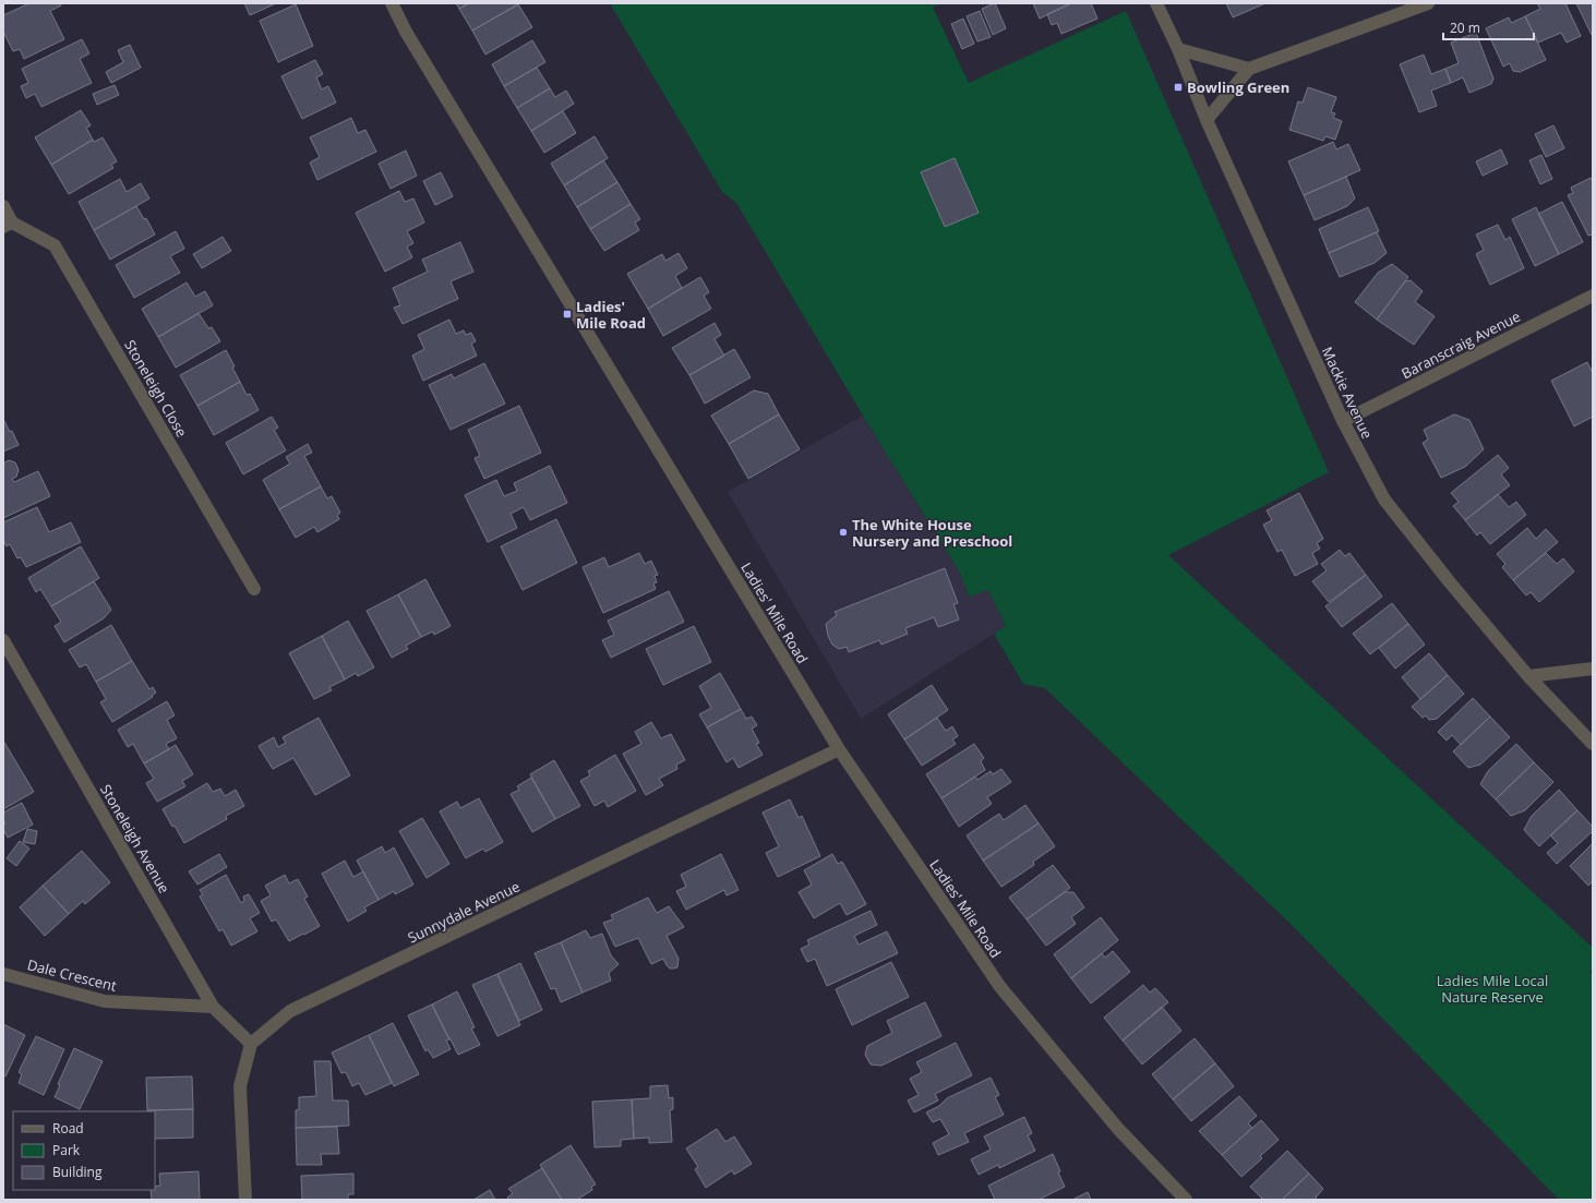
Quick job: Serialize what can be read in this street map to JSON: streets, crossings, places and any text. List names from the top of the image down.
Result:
{
  "streets": {
    "street": [
      "Baranscraig Avenue",
      "Stoneleigh Close",
      "Mackie Avenue",
      "Ladies' Mile Road",
      "Stoneleigh Avenue",
      "Sunnydale Avenue",
      "Dale Crescent"
    ]
  },
  "crossings": [
    ["Baranscraig Avenue", "Mackie Avenue"],
    ["Ladies' Mile Road", "Sunnydale Avenue"],
    ["Stoneleigh Avenue", "Sunnydale Avenue"],
    ["Stoneleigh Avenue", "Dale Crescent"]
  ],
  "parks": ["Ladies Mile Local Nature Reserve"],
  "places": {
    "transit": ["Bowling Green", "Ladies' Mile Road"],
    "other": ["The White House Nursery and Preschool"]
  },
  "legend": ["Road", "Park", "Building"],
  "scale_bar": "20 m"
}
